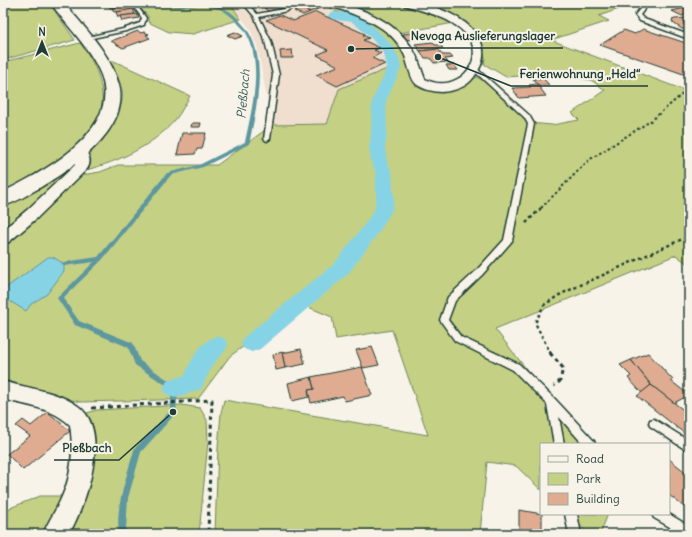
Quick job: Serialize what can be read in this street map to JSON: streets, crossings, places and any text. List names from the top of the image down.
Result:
{
  "water": ["Pleßbach"],
  "places": ["Nevoga Auslieferungslager", "Ferienwohnung „Held“", "Pleßbach"],
  "legend": ["Road", "Park", "Building"],
  "north": "top"
}
